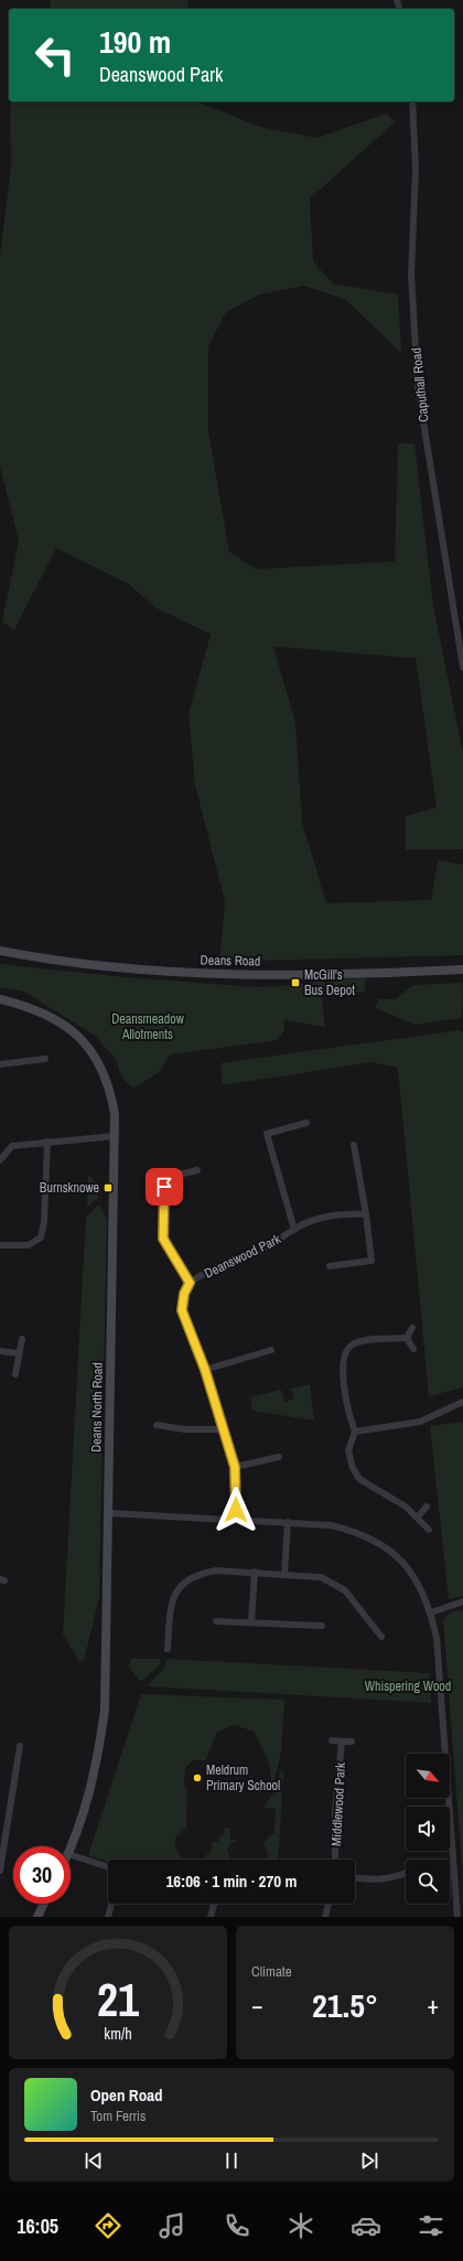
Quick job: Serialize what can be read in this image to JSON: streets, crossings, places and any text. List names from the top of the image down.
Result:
{
  "streets": {
    "street": [
      "Caputhall Road",
      "Deans Road",
      "Deanswood Park",
      "Deans North Road",
      "Middlewood Park"
    ]
  },
  "parks": ["Deansmeadow Allotments", "Whispering Wood"],
  "places": {
    "transit": ["McGill's Bus Depot", "Burnsknowe"],
    "other": ["Meldrum Primary School"]
  },
  "north": "bottom right",
  "page": {
    "turn": ["190 m", "Deanswood Park"],
    "limit": "30",
    "trip": "16:06 · 1 min · 270 m",
    "tile": "Climate",
    "heat": ["−", "21.5°", "+"],
    "song": ["Open Road", "Tom Ferris"],
    "tabs": "16:05",
    "gauge": ["21", "km/h"]
  }
}
